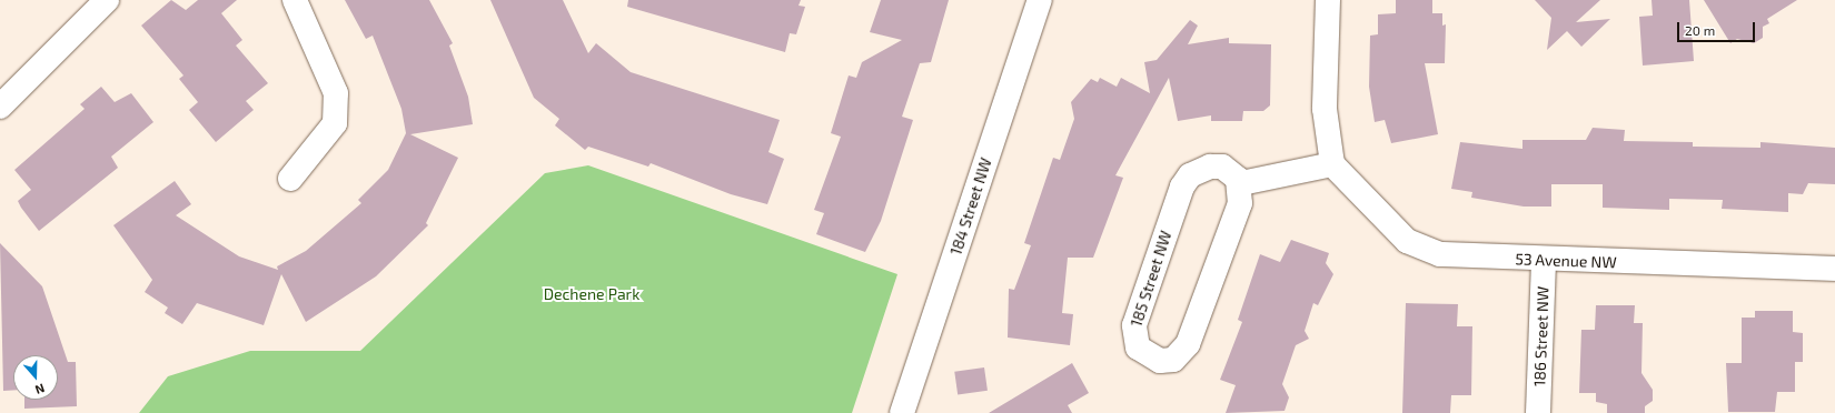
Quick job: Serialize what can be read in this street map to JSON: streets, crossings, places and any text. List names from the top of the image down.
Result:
{
  "streets": {
    "street": [
      "184 Street NW",
      "53 Avenue NW",
      "185 Street NW",
      "186 Street NW"
    ]
  },
  "crossings": [
    ["53 Avenue NW", "186 Street NW"]
  ],
  "parks": ["Dechene Park"],
  "scale_bar": "20 m",
  "north": "bottom"
}
